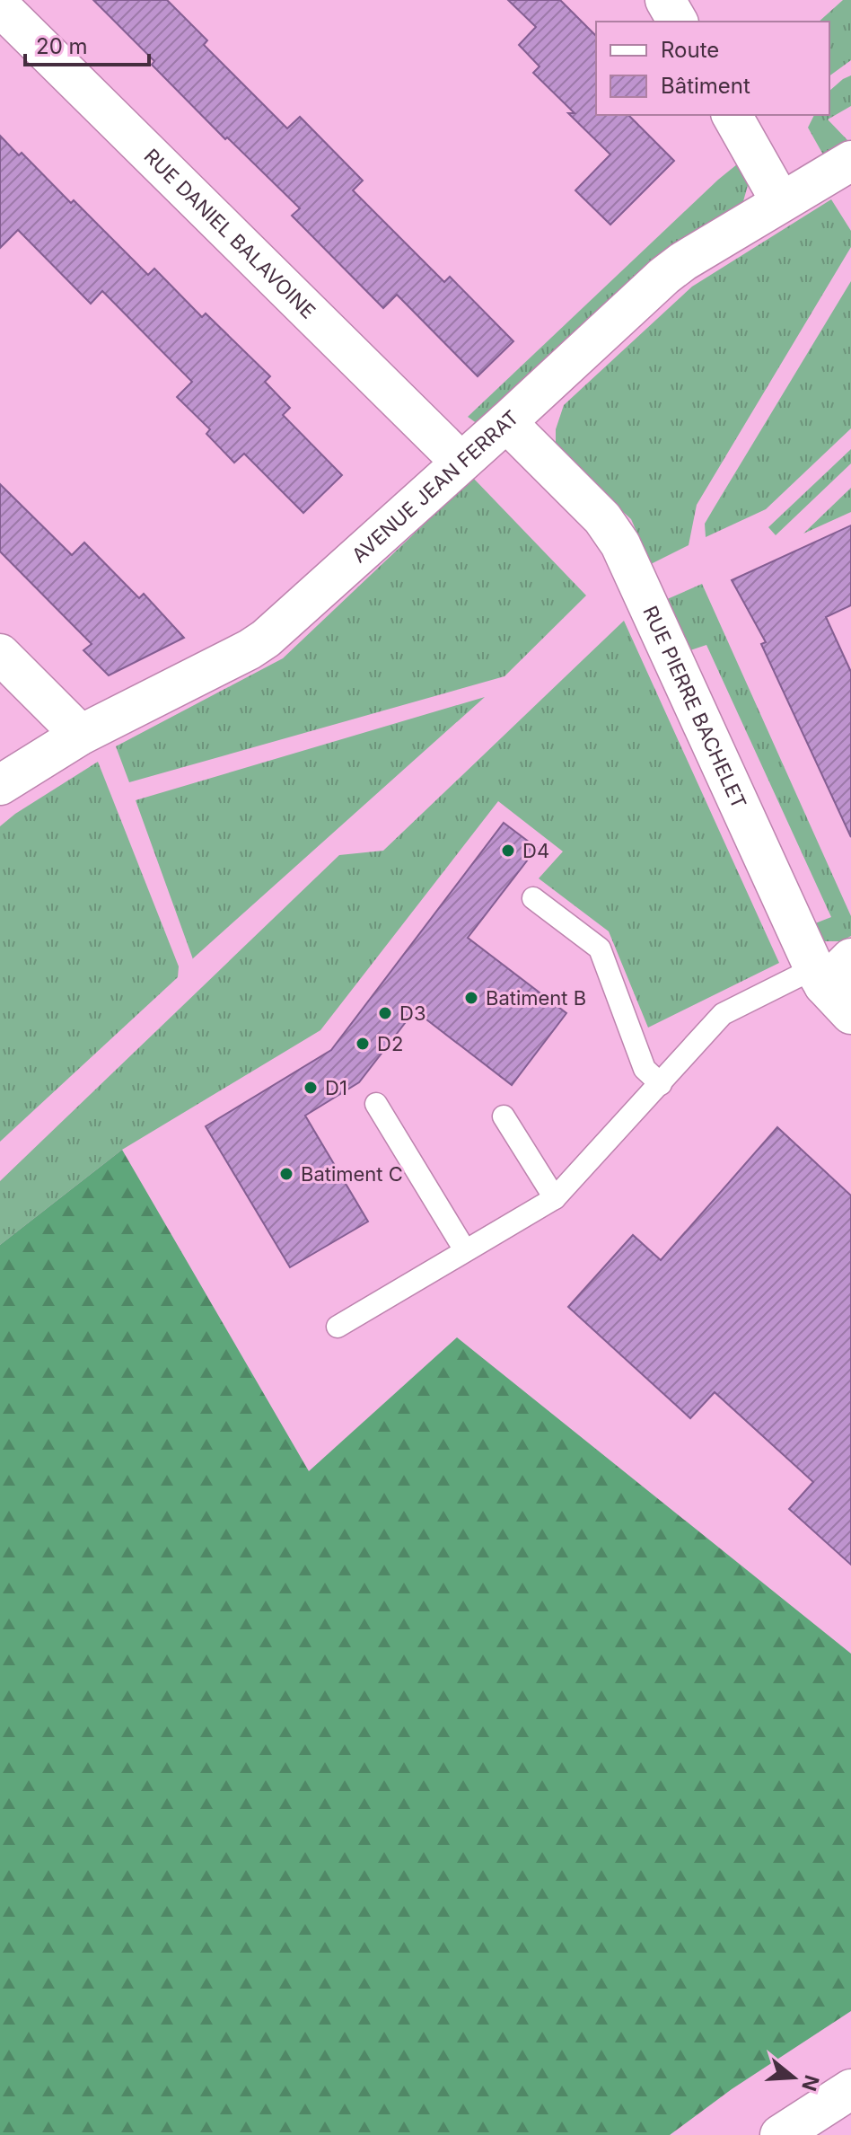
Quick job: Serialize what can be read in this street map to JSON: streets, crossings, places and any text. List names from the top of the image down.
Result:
{
  "streets": {
    "street": ["RUE DANIEL BALAVOINE", "AVENUE JEAN FERRAT", "RUE PIERRE BACHELET"]
  },
  "crossings": [
    ["RUE DANIEL BALAVOINE", "AVENUE JEAN FERRAT"],
    ["AVENUE JEAN FERRAT", "RUE PIERRE BACHELET"]
  ],
  "places": [
    "D4",
    "Batiment B",
    "D3",
    "D2",
    "D1",
    "Batiment C"
  ],
  "legend": ["Route", "Bâtiment"],
  "scale_bar": "20 m",
  "north": "right"
}
